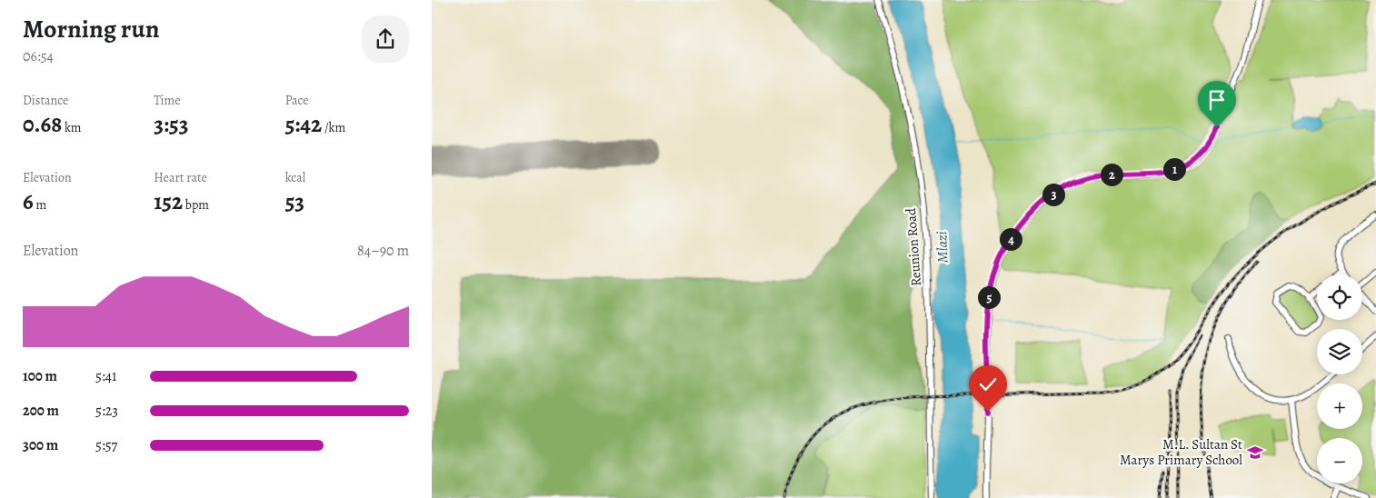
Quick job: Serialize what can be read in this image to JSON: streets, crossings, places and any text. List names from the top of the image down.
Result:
{
  "streets": {
    "street": ["Reunion Road"]
  },
  "water": ["Mlazi"],
  "places": {
    "school or university": ["M.L. Sultan St Marys Primary School"]
  },
  "page": {
    "heading": ["Morning run", "06:54"],
    "stats": [
      ["Distance", "0.68 km"],
      ["Time", "3:53"],
      ["Pace", "5:42 /km"],
      ["Elevation", "6 m"],
      ["Heart rate", "152 bpm"],
      ["kcal", "53"]
    ],
    "pins": [
      "1",
      "2",
      "3",
      "4",
      "5"
    ],
    "chart": ["Elevation", "84–90 m"],
    "map_buttons": ["+", "−"],
    "list": [
      {
        "name": "100 m",
        "note": "5:41"
      },
      {
        "name": "200 m",
        "note": "5:23"
      },
      {
        "name": "300 m",
        "note": "5:57"
      }
    ]
  }
}
